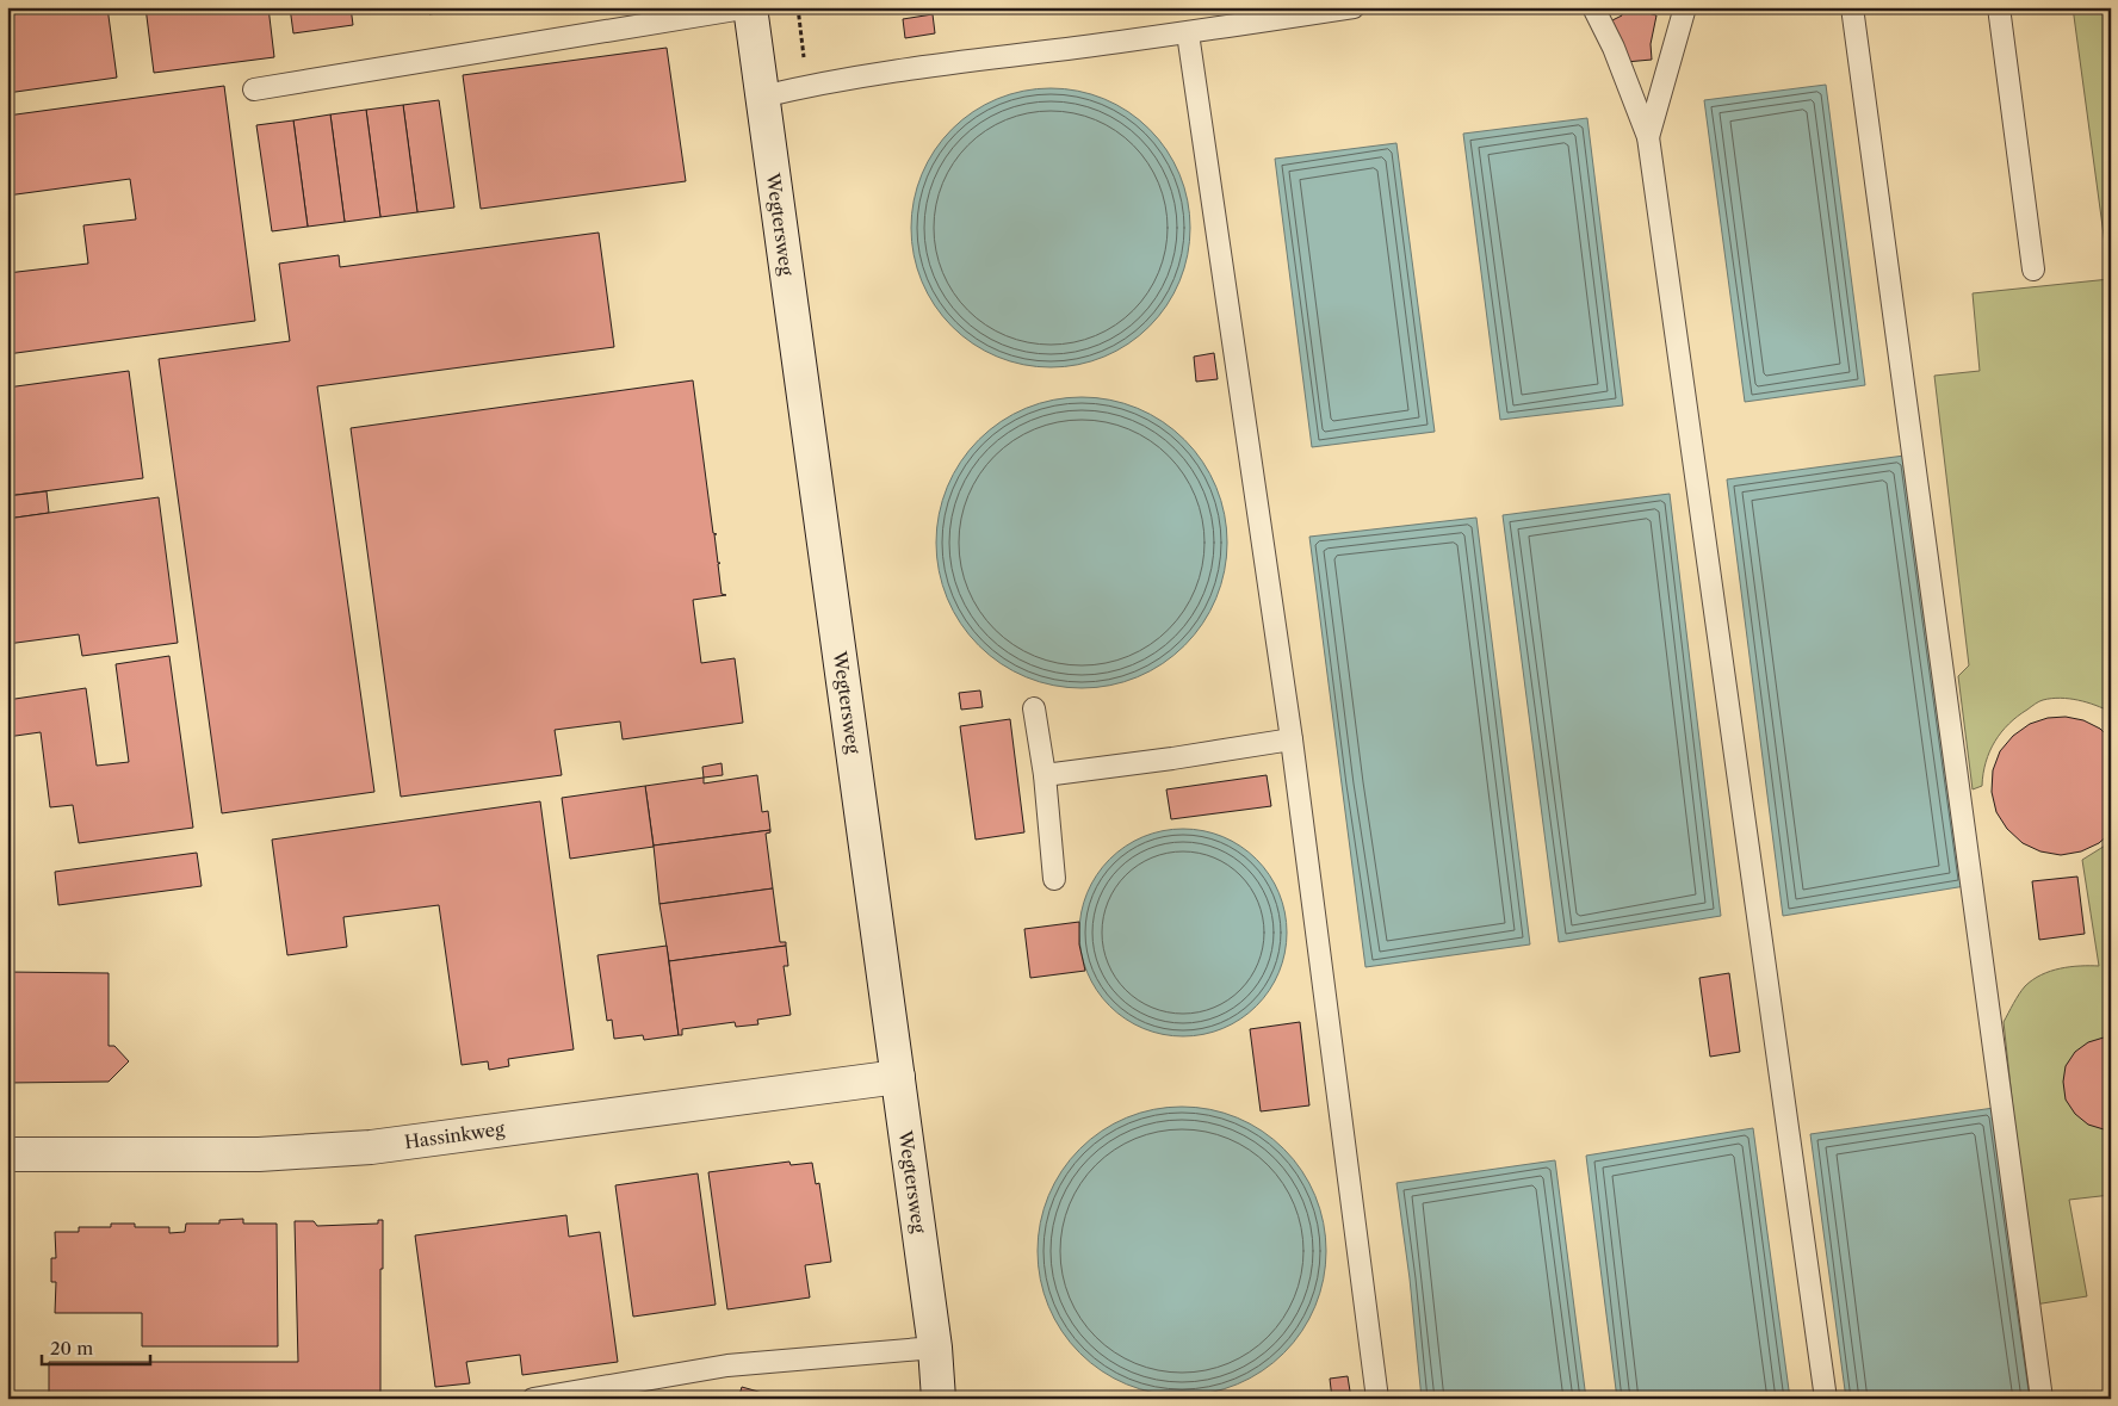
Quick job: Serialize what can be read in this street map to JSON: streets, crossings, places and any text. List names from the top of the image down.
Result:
{
  "streets": {
    "street": ["Wegtersweg", "Hassinkweg"]
  },
  "crossings": [
    ["Wegtersweg", "Hassinkweg"]
  ],
  "scale_bar": "20 m"
}
